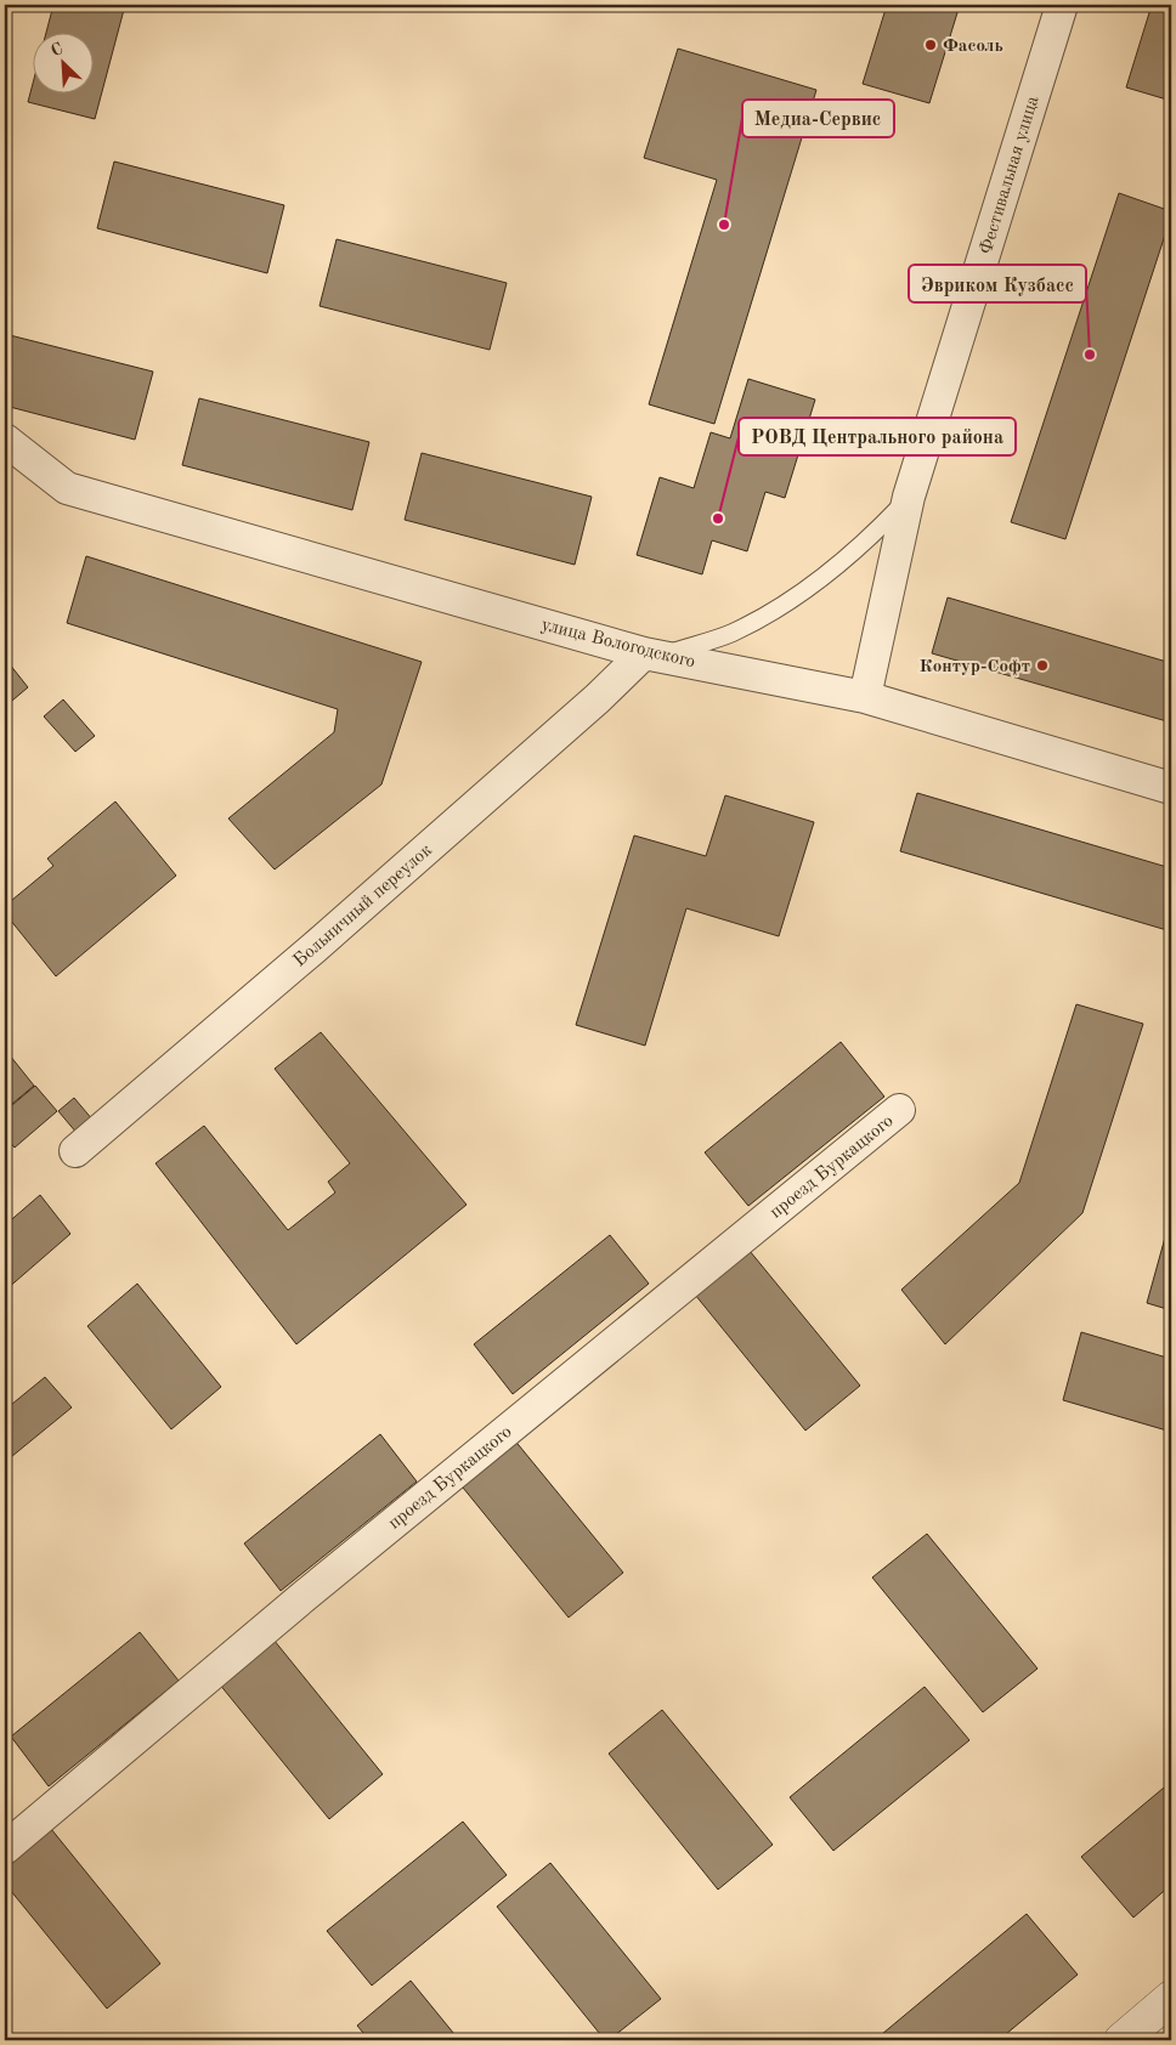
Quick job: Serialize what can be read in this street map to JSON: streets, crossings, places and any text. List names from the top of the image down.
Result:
{
  "streets": {
    "street": [
      "Фестивальная улица",
      "улица Вологодского",
      "Больничный переулок",
      "проезд Буркацкого"
    ]
  },
  "crossings": [
    ["Фестивальная улица", "улица Вологодского"],
    ["улица Вологодского", "Больничный переулок"]
  ],
  "places": [
    "Фасоль",
    "Медиа-Сервис",
    "Эвриком Кузбасс",
    "РОВД Центрального района",
    "Контур-Софт"
  ],
  "north": "top left"
}
